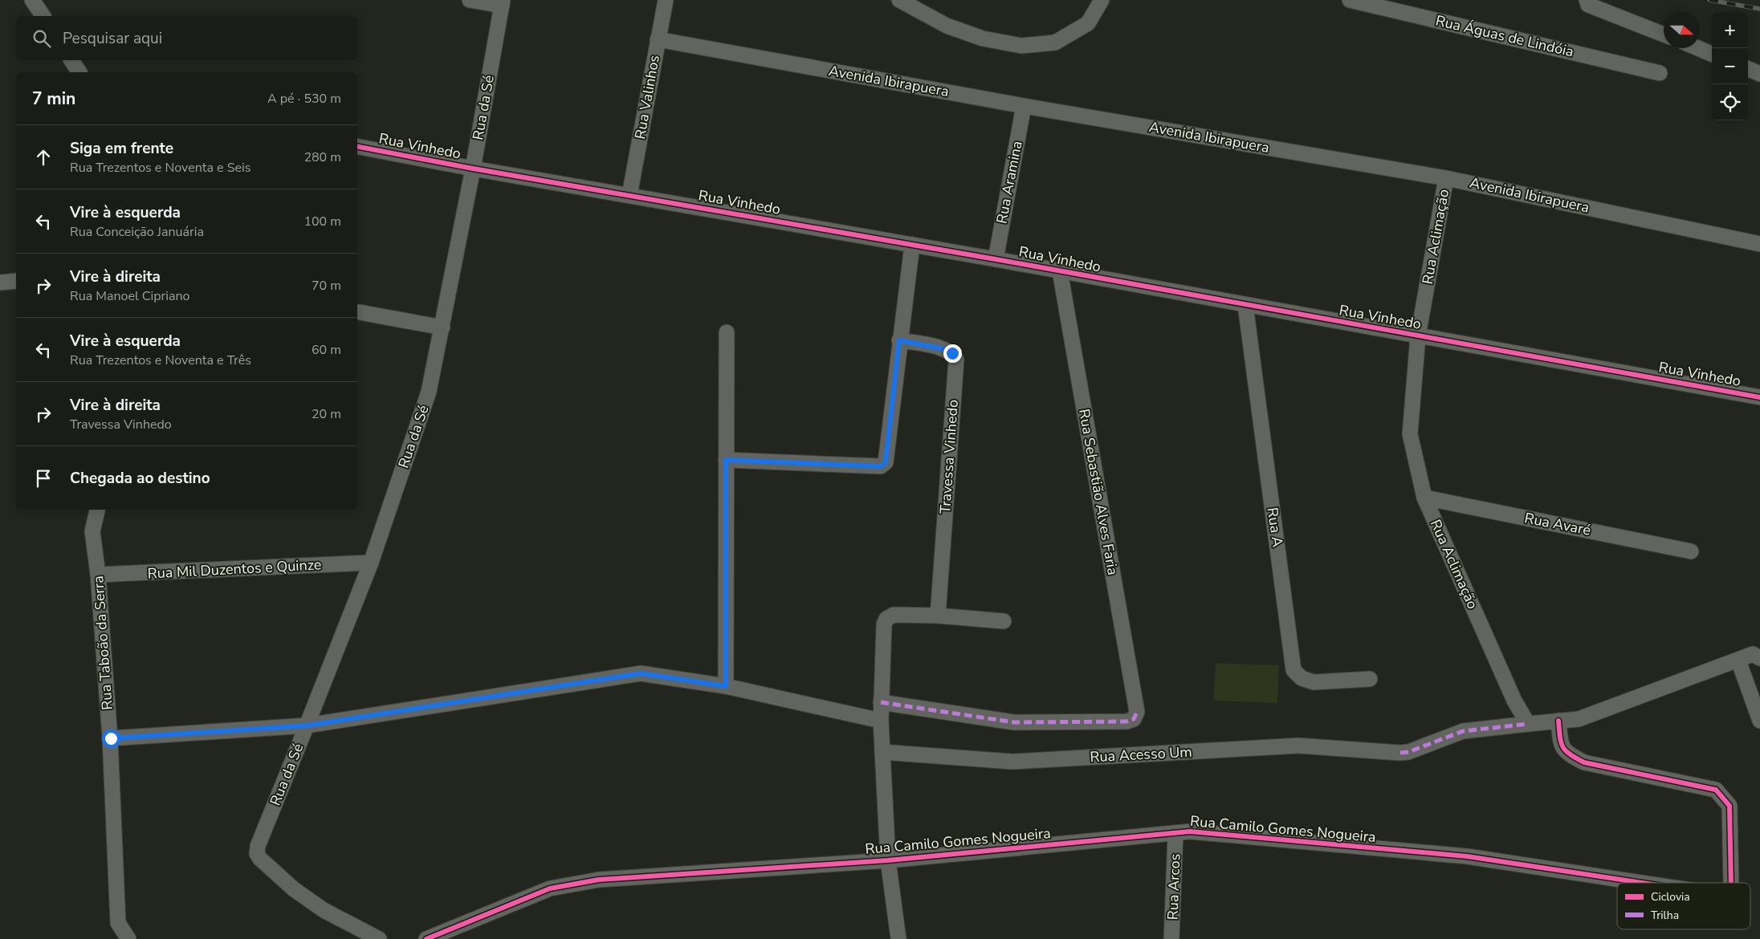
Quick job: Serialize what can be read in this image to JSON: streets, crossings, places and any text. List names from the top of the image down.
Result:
{
  "streets": {
    "street": [
      "Rua Águas de Lindóia",
      "Avenida Ibirapuera",
      "Rua Valinhos",
      "Rua da Sé",
      "Rua Vinhedo",
      "Rua Aramina",
      "Rua Aclimação",
      "Travessa Vinhedo",
      "Rua Sebastião Alves Faria",
      "Rua Avaré",
      "Rua A",
      "Rua Mil Duzentos e Quinze",
      "Rua Taboão da Serra",
      "Rua Acesso Um",
      "Rua Camilo Gomes Nogueira",
      "Rua Arcos"
    ]
  },
  "crossings": [
    ["Avenida Ibirapuera", "Rua Valinhos"],
    ["Avenida Ibirapuera", "Rua Aramina"],
    ["Avenida Ibirapuera", "Rua Aclimação"],
    ["Rua Valinhos", "Rua Vinhedo"],
    ["Rua da Sé", "Rua Vinhedo"],
    ["Rua da Sé", "Rua Mil Duzentos e Quinze"],
    ["Rua Vinhedo", "Rua Aramina"],
    ["Rua Vinhedo", "Rua Aclimação"],
    ["Rua Vinhedo", "Rua Sebastião Alves Faria"],
    ["Rua Vinhedo", "Rua A"],
    ["Rua Aclimação", "Rua Avaré"],
    ["Rua Aclimação", "Rua Acesso Um"],
    ["Rua Mil Duzentos e Quinze", "Rua Taboão da Serra"],
    ["Rua Camilo Gomes Nogueira", "Rua Arcos"]
  ],
  "legend": ["Ciclovia", "Trilha"],
  "north": "right",
  "page": {
    "map_buttons": ["+", "−"],
    "search": "Pesquisar aqui",
    "heading": ["7 min", "A pé · 530 m"],
    "list": [
      ["Siga em frente", "Rua Trezentos e Noventa e Seis", "280 m"],
      ["Vire à esquerda", "Rua Conceição Januária", "100 m"],
      ["Vire à direita", "Rua Manoel Cipriano", "70 m"],
      ["Vire à esquerda", "Rua Trezentos e Noventa e Três", "60 m"],
      ["Vire à direita", "Travessa Vinhedo", "20 m"],
      "Chegada ao destino"
    ]
  }
}
